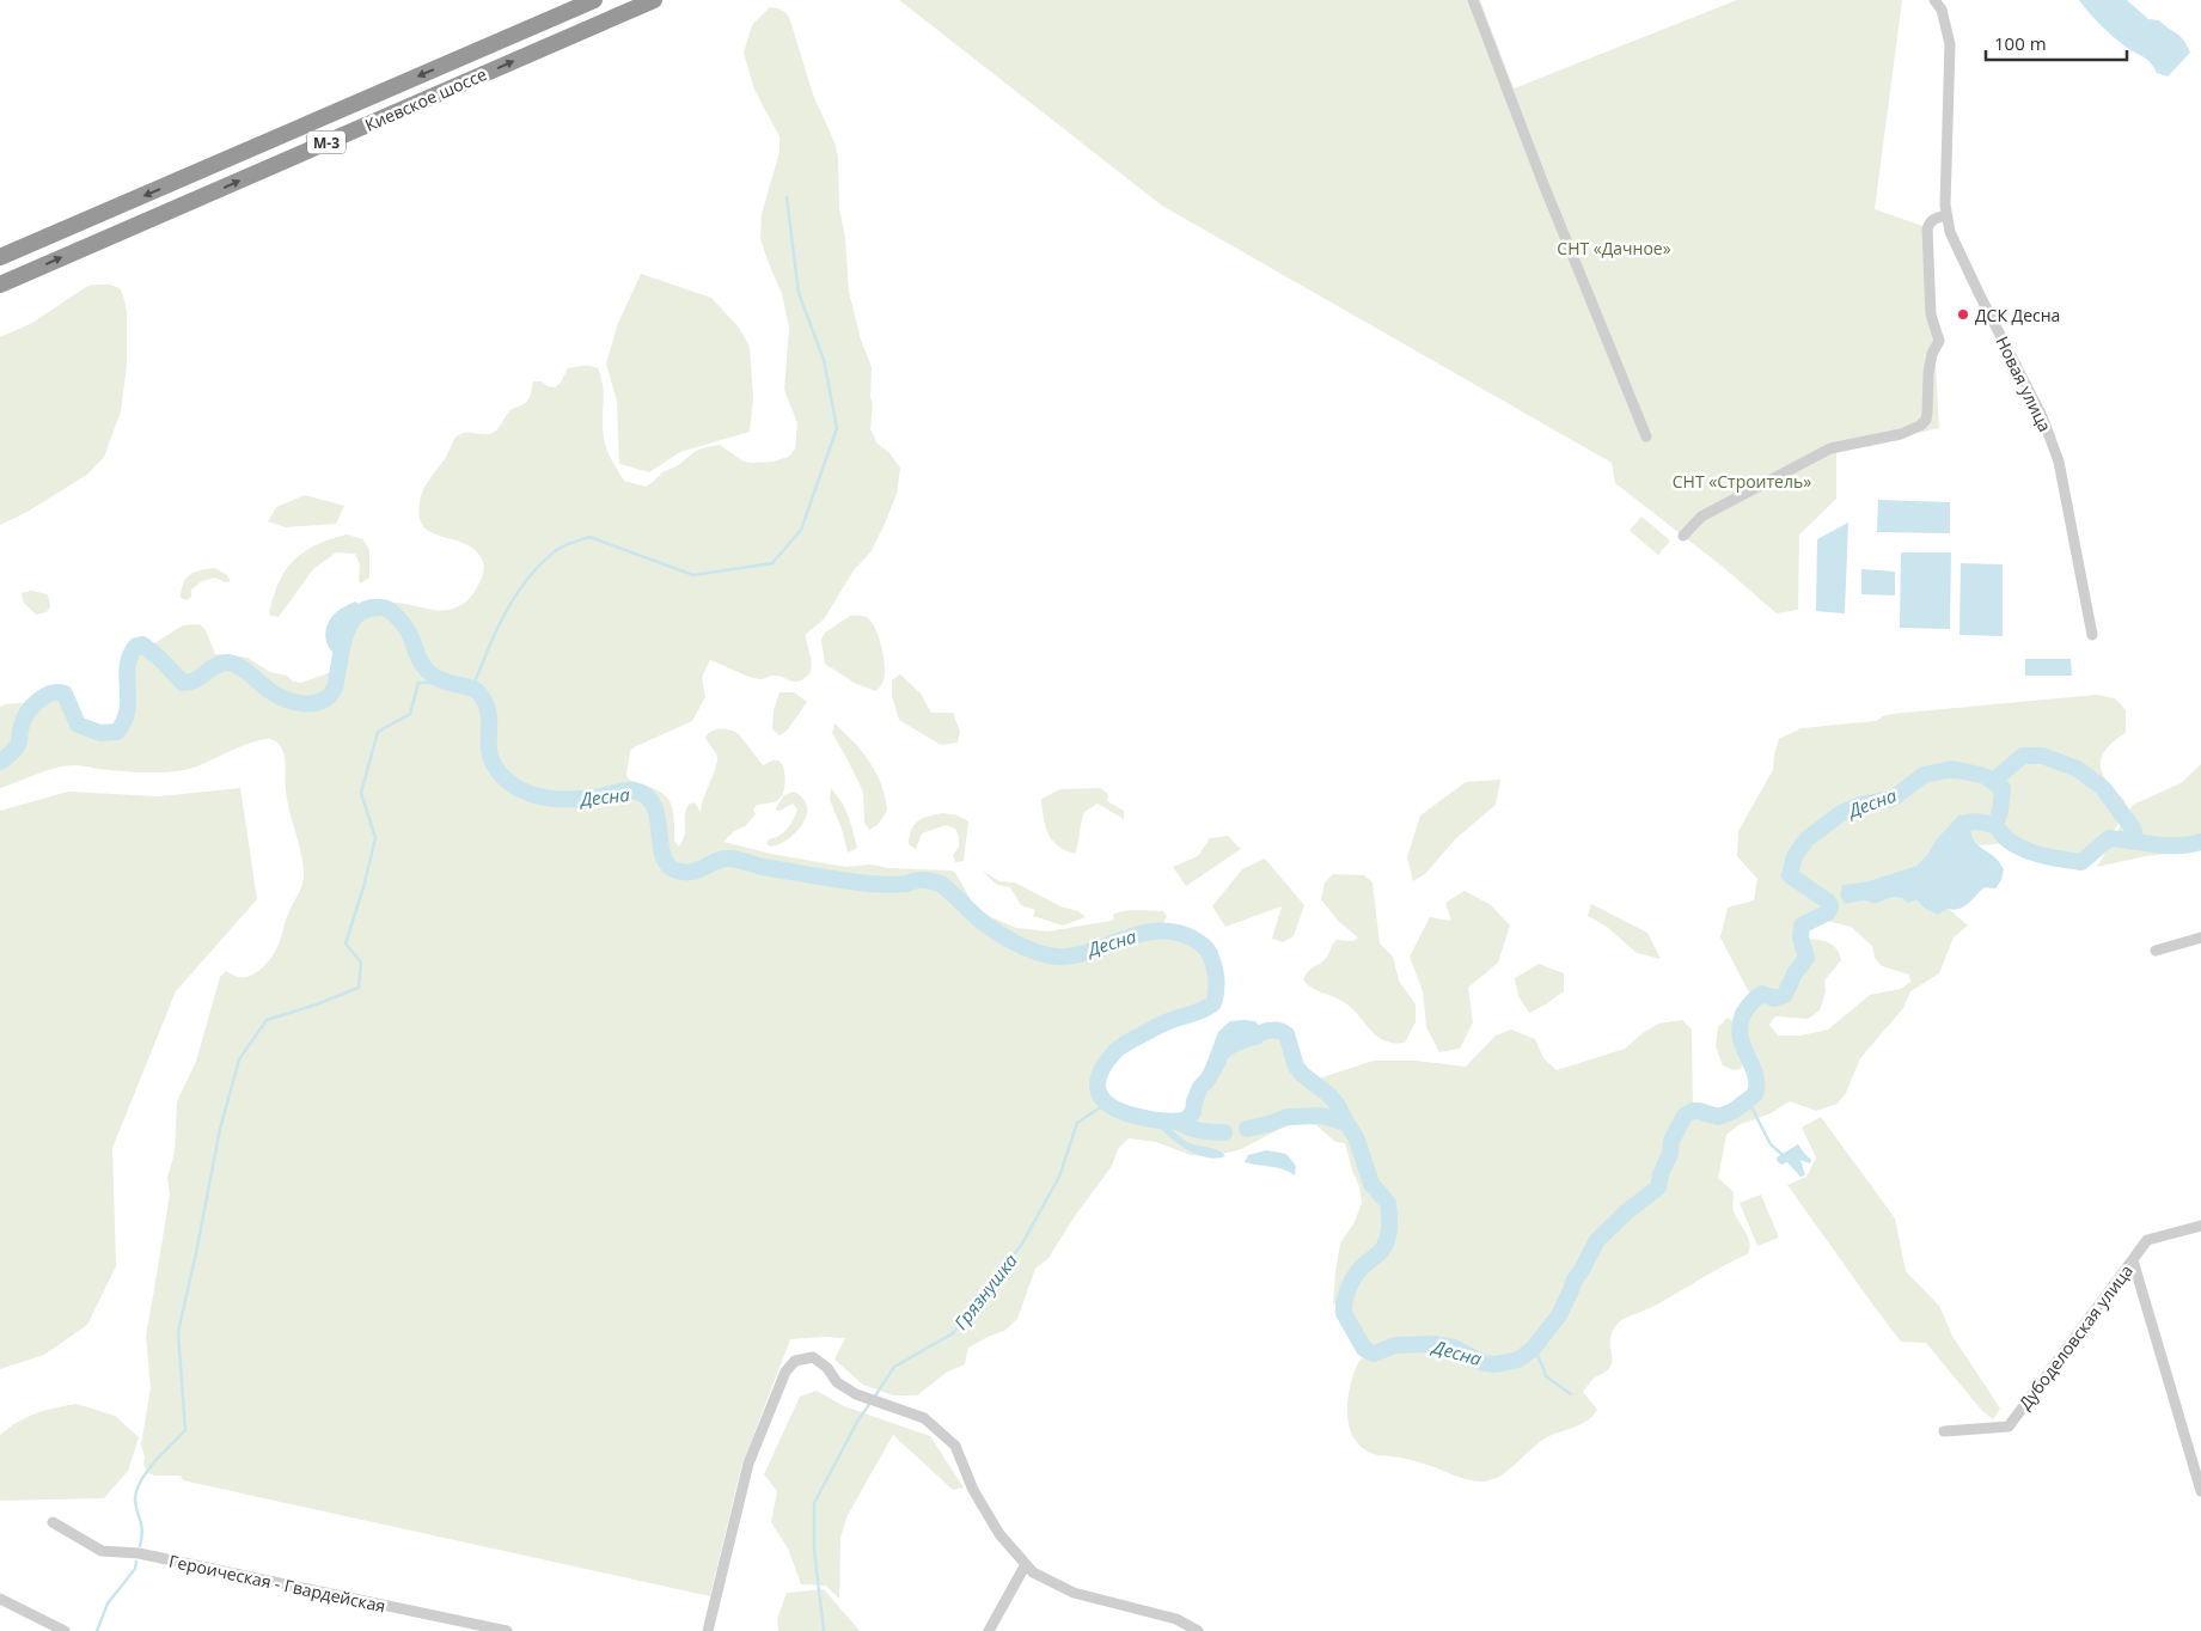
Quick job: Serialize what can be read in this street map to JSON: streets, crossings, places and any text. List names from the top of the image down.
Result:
{
  "streets": {
    "highway": ["Киевское шоссе", "М-3"],
    "street": ["Новая улица", "Дубоделовская улица", "Героическая - Гвардейская"]
  },
  "water": ["Десна", "Грязнушка"],
  "parks": ["СНТ «Дачное»", "СНТ «Строитель»"],
  "places": ["ДСК Десна"],
  "scale_bar": "100 m"
}
